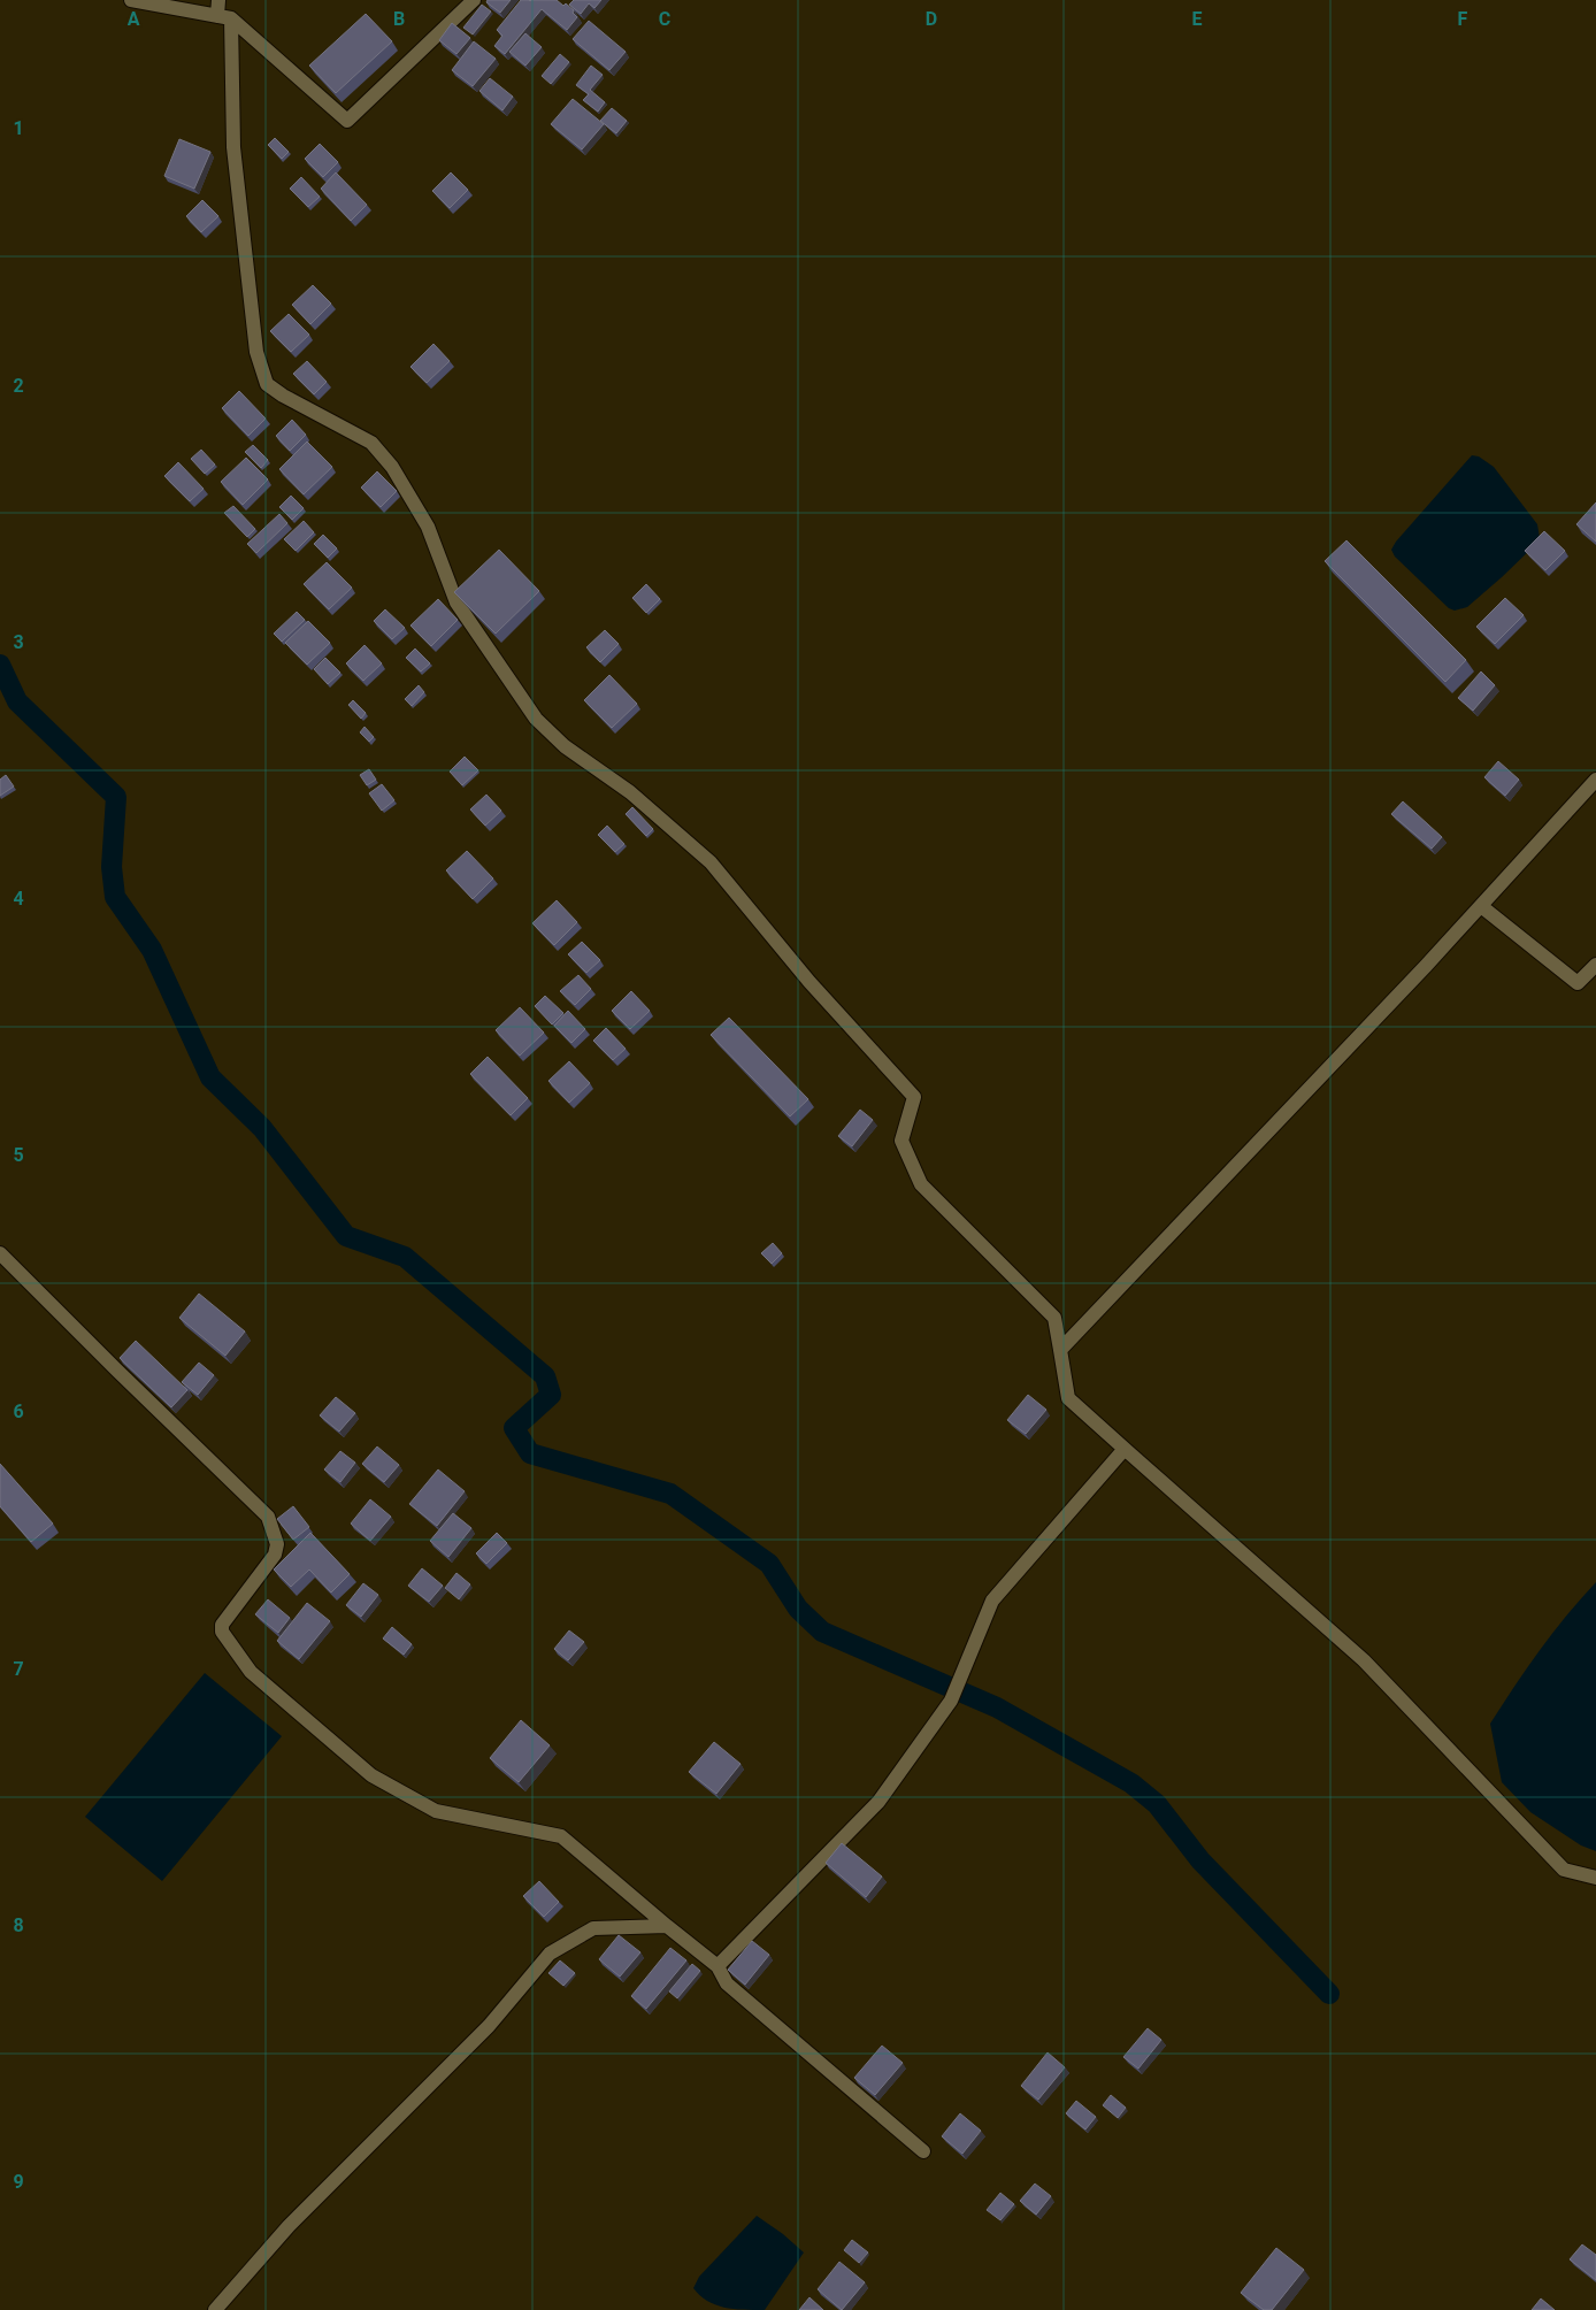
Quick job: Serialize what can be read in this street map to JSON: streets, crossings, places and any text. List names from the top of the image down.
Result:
{
  "grid": {
    "columns": [
      "A",
      "B",
      "C",
      "D",
      "E",
      "F"
    ],
    "rows": [
      "1",
      "2",
      "3",
      "4",
      "5",
      "6",
      "7",
      "8",
      "9"
    ]
  }
}
